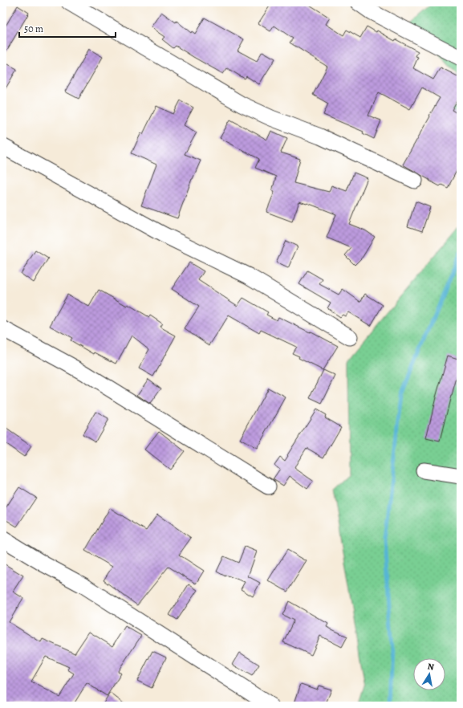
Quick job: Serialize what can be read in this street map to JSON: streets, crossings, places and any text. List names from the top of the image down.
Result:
{
  "scale_bar": "50 m",
  "north": "top"
}
